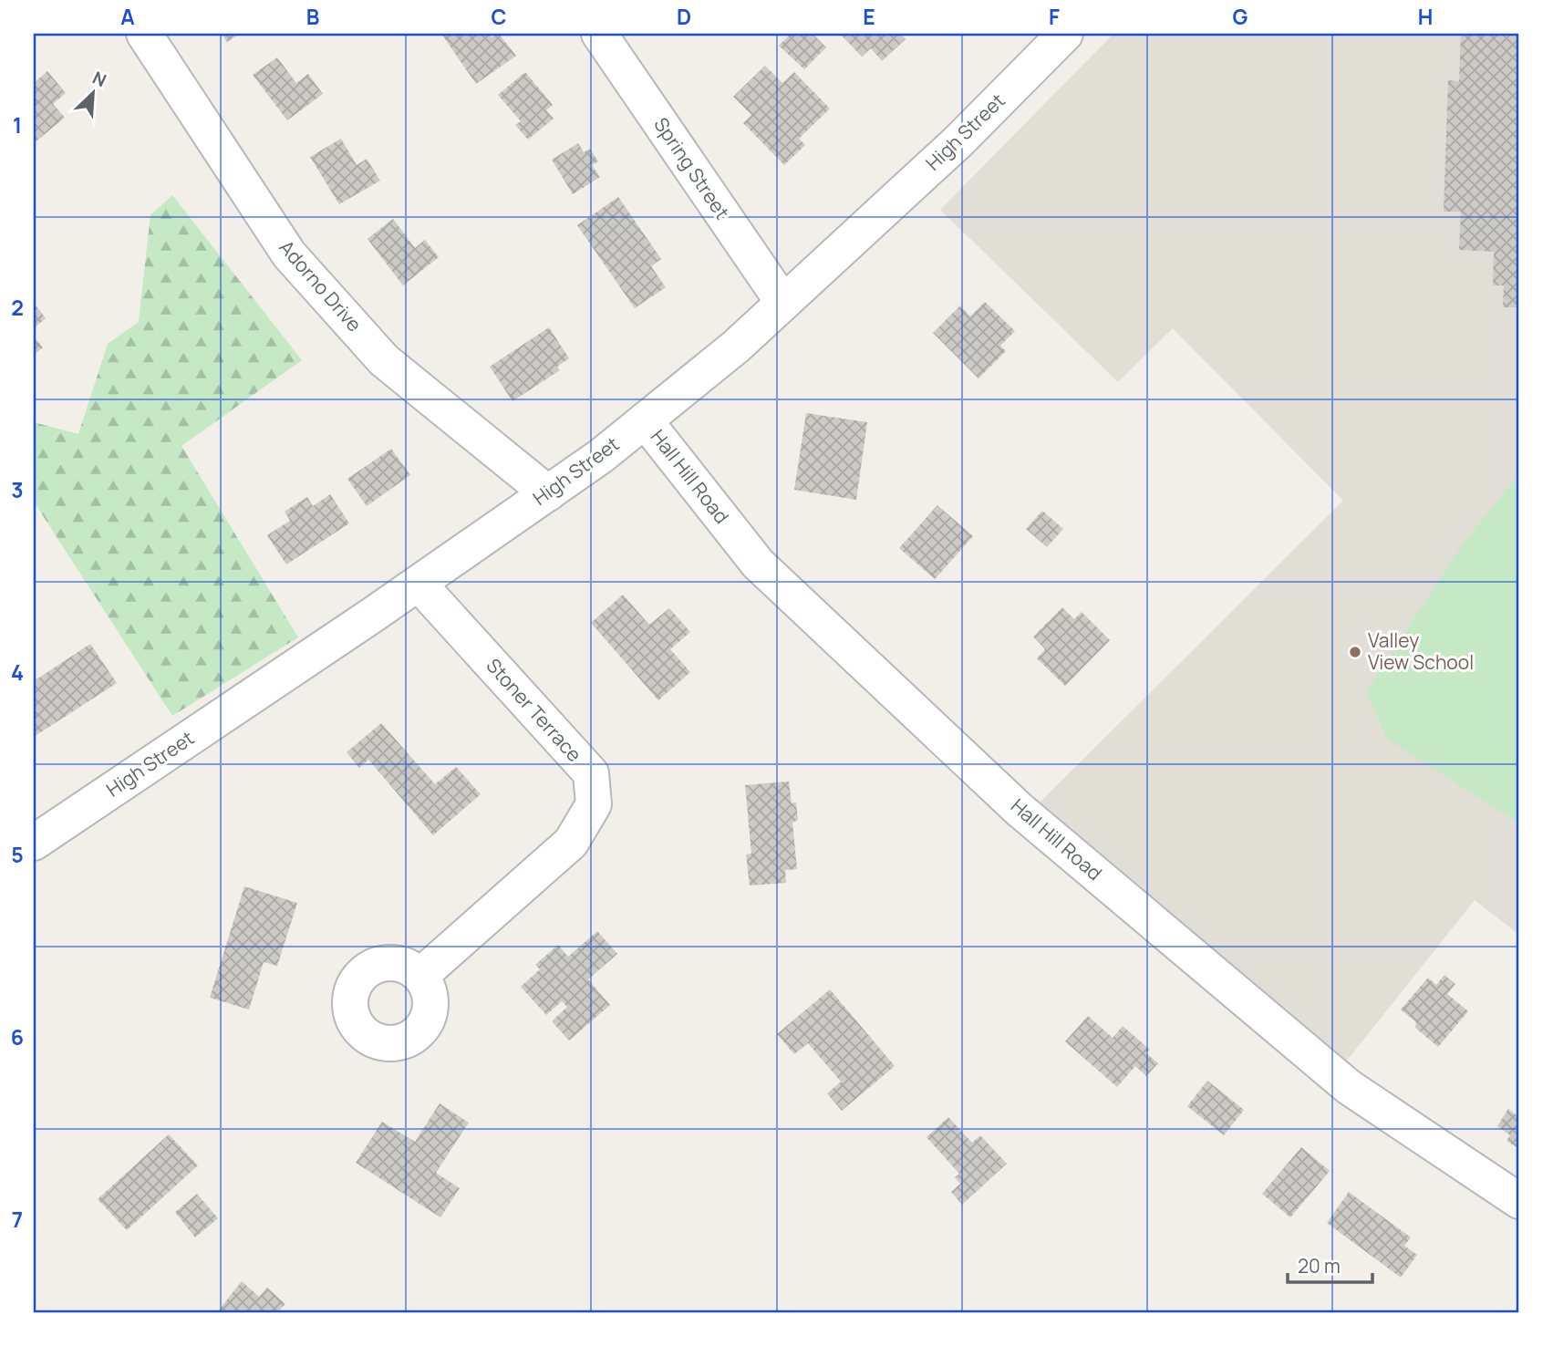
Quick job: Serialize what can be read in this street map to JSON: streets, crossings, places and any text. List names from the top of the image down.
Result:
{
  "streets": {
    "street": [
      "High Street",
      "Spring Street",
      "Adorno Drive",
      "Hall Hill Road",
      "Stoner Terrace"
    ]
  },
  "crossings": [
    ["High Street", "Spring Street"],
    ["High Street", "Adorno Drive"],
    ["High Street", "Hall Hill Road"],
    ["High Street", "Stoner Terrace"]
  ],
  "places": ["Valley View School"],
  "scale_bar": "20 m",
  "north": "top right",
  "grid": {
    "columns": [
      "A",
      "B",
      "C",
      "D",
      "E",
      "F",
      "G",
      "H"
    ],
    "rows": [
      "1",
      "2",
      "3",
      "4",
      "5",
      "6",
      "7"
    ]
  }
}
